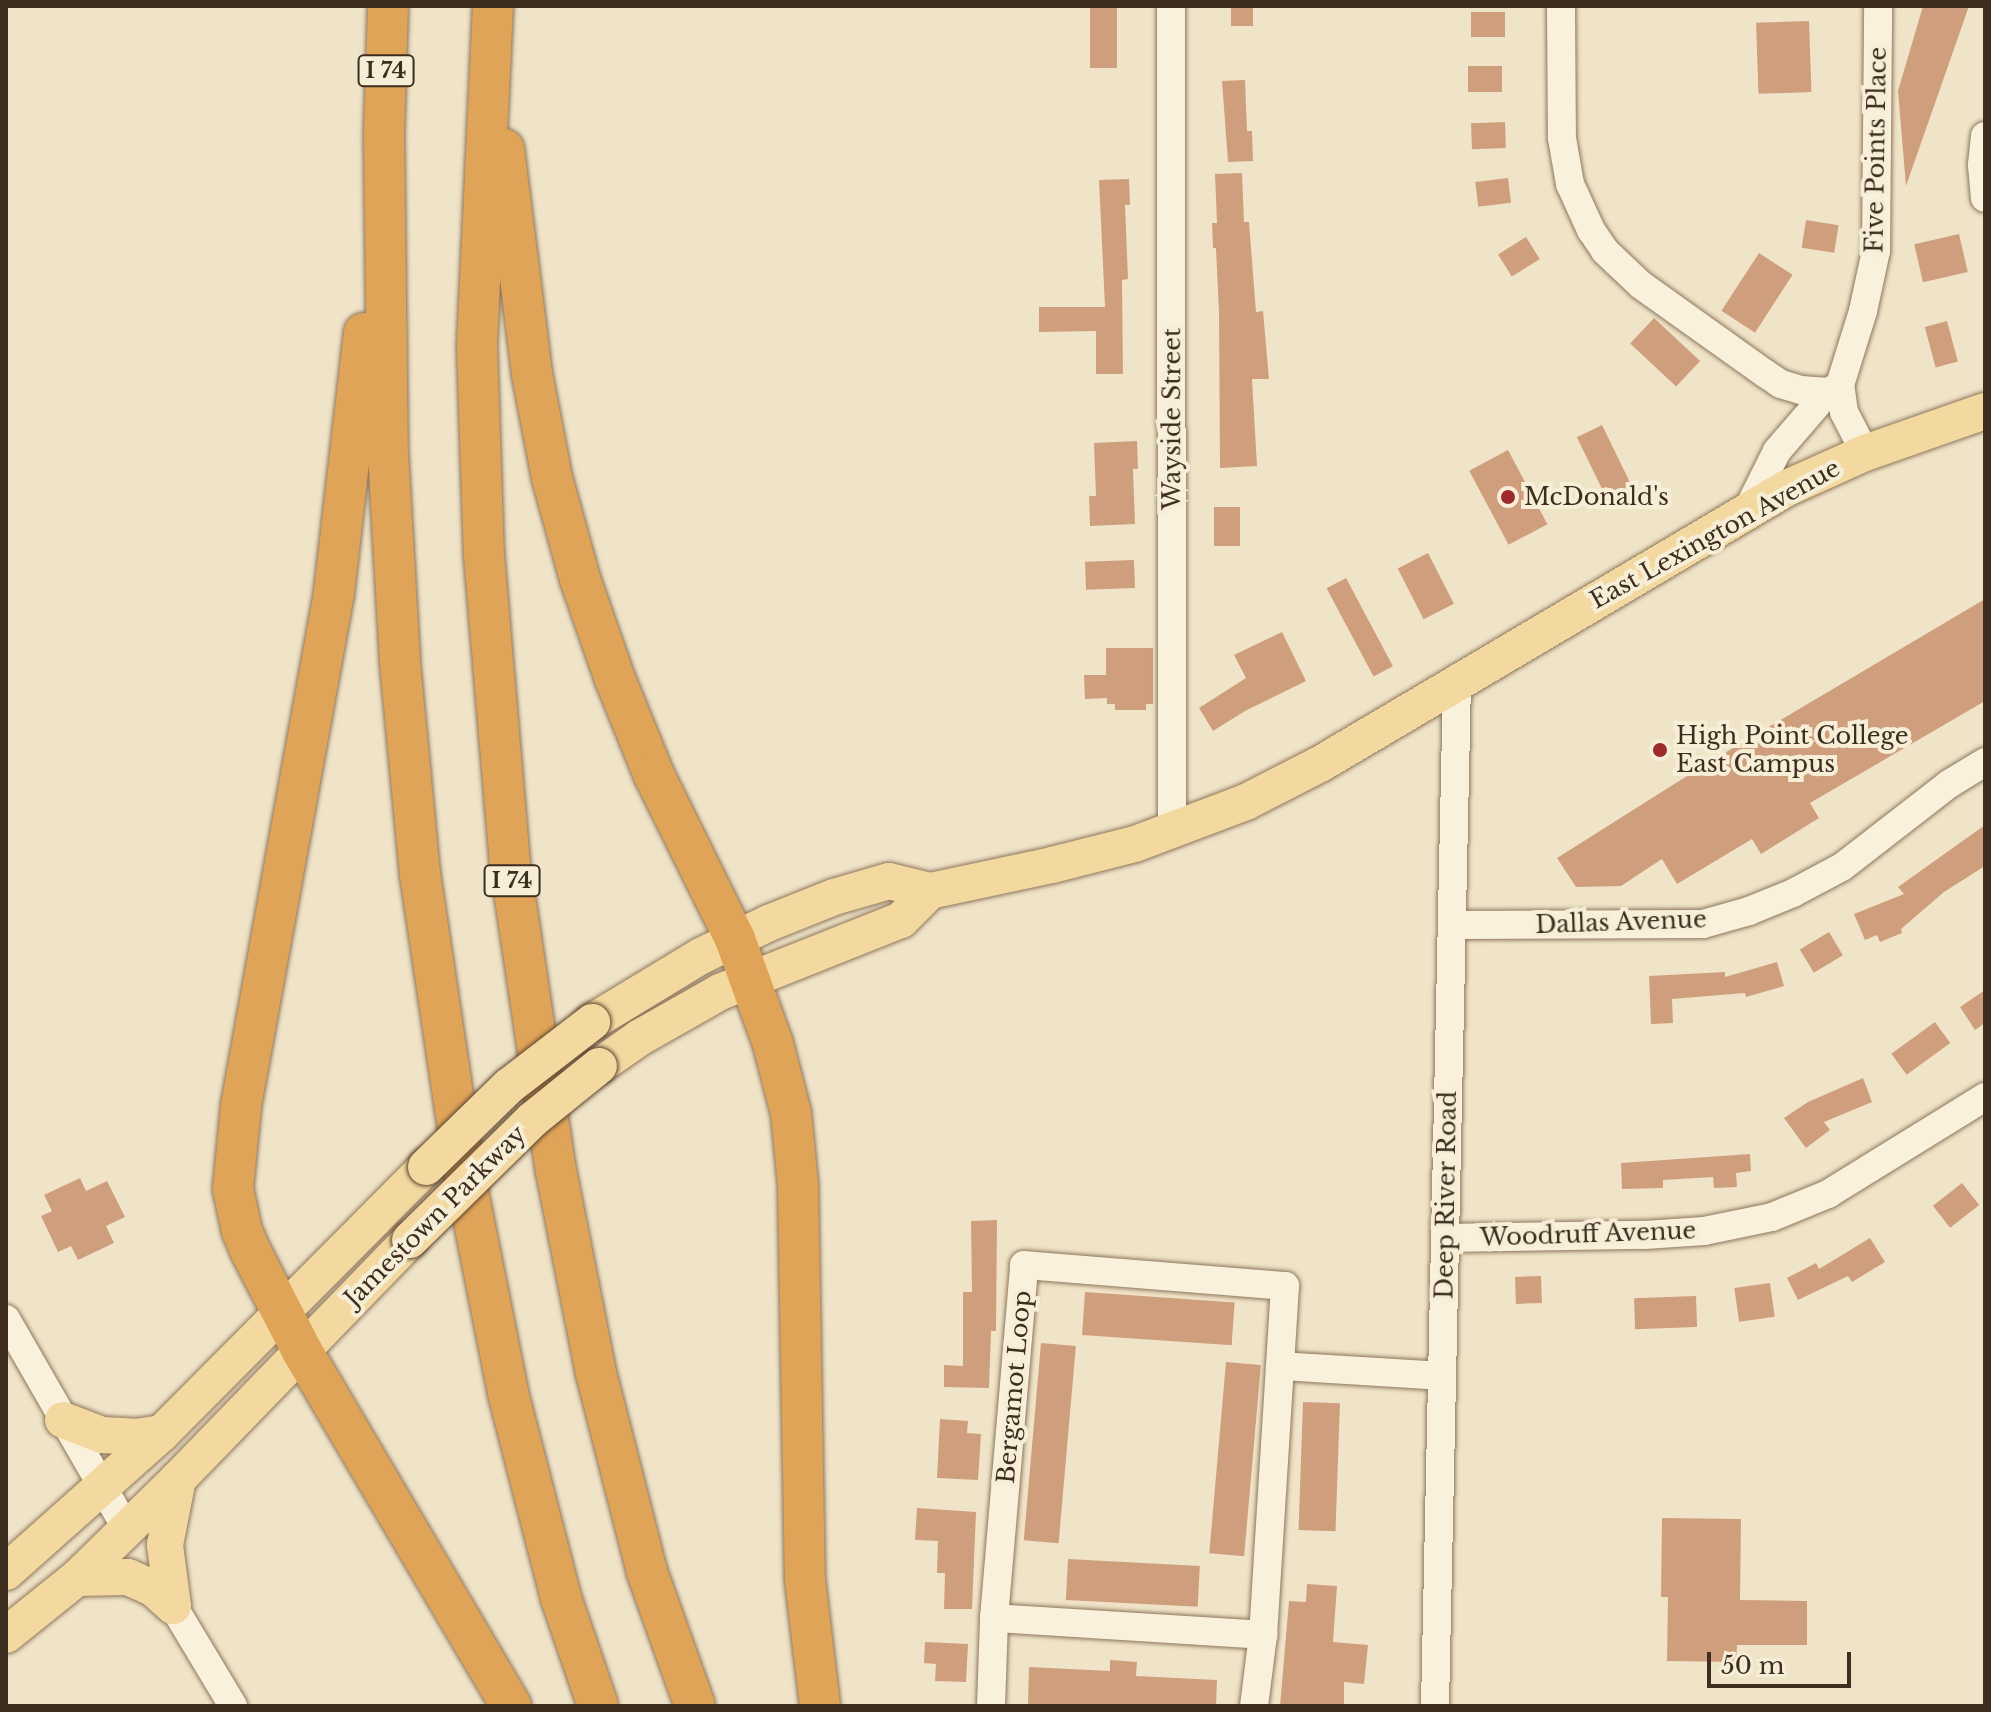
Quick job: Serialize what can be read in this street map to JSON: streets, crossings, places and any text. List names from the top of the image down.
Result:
{
  "streets": {
    "highway": ["I 74"],
    "main road": ["East Lexington Avenue", "Jamestown Parkway"],
    "street": [
      "Five Points Place",
      "Wayside Street",
      "Dallas Avenue",
      "Deep River Road",
      "Woodruff Avenue",
      "Bergamot Loop"
    ]
  },
  "crossings": [
    ["Five Points Place", "East Lexington Avenue"],
    ["Wayside Street", "Jamestown Parkway"],
    ["East Lexington Avenue", "Deep River Road"],
    ["East Lexington Avenue", "Jamestown Parkway"],
    ["Dallas Avenue", "Deep River Road"],
    ["Deep River Road", "Jamestown Parkway"],
    ["Deep River Road", "Woodruff Avenue"]
  ],
  "places": ["McDonald's", "High Point College East Campus"],
  "scale_bar": "50 m"
}
